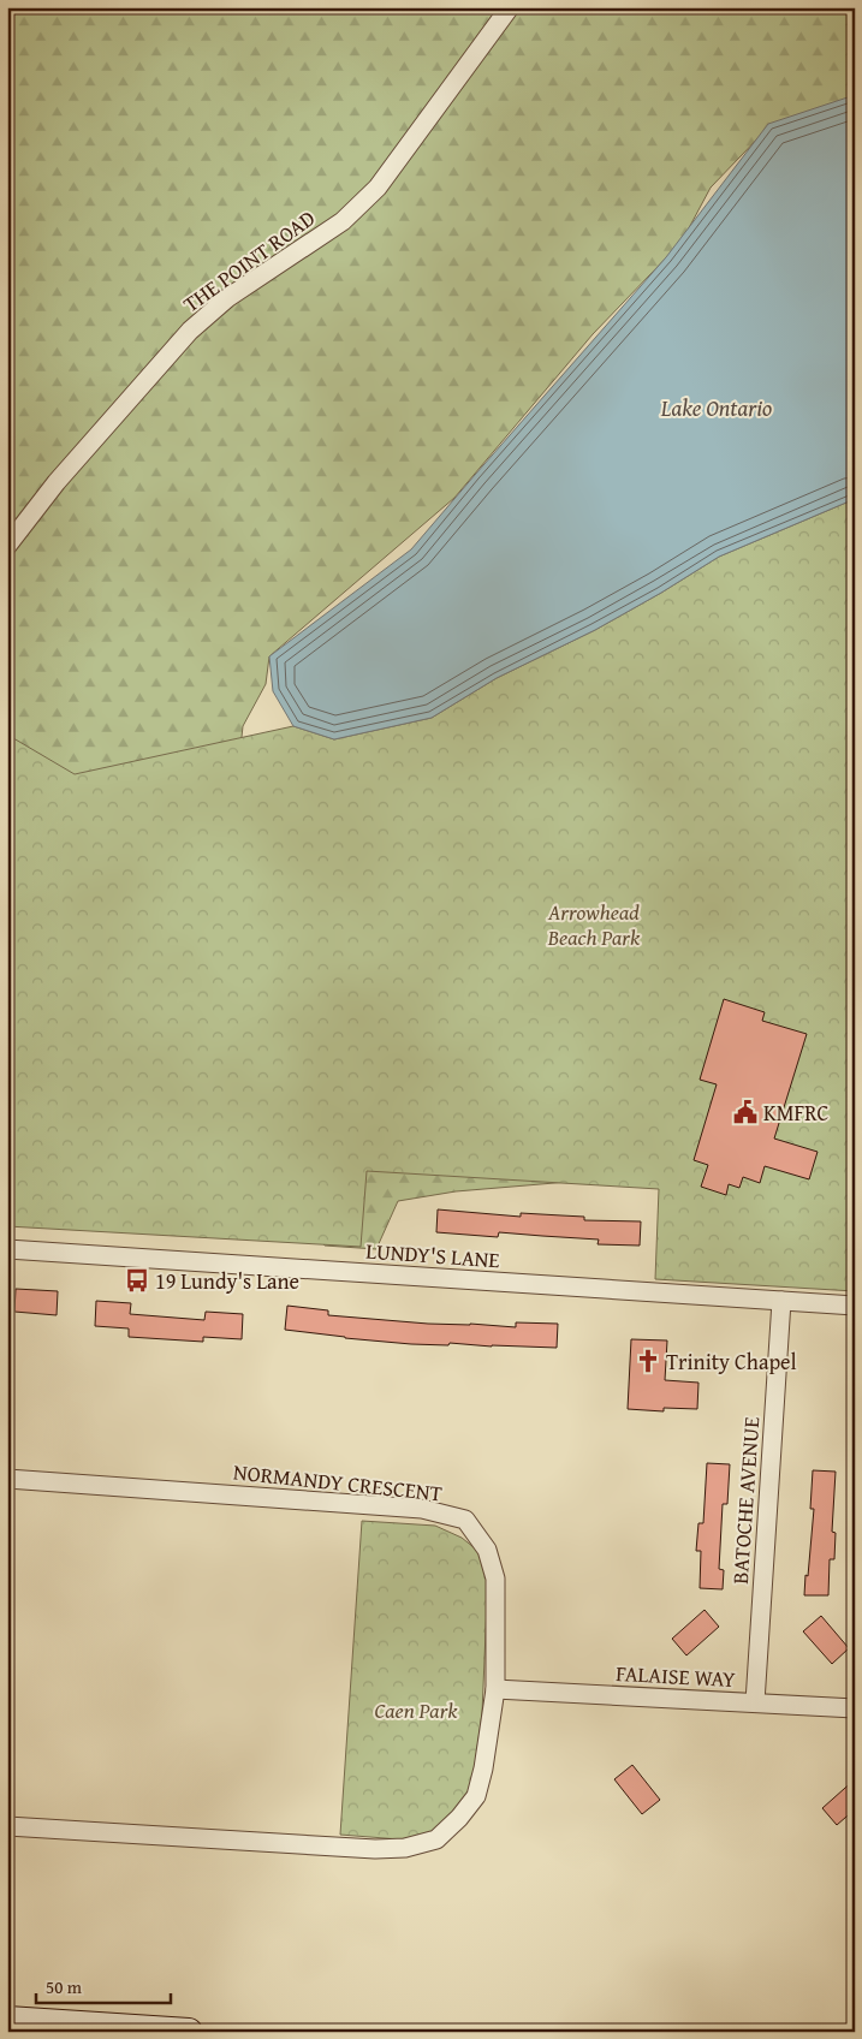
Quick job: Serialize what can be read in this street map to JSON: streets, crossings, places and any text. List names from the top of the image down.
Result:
{
  "streets": {
    "street": [
      "THE POINT ROAD",
      "LUNDY'S LANE",
      "NORMANDY CRESCENT",
      "BATOCHE AVENUE",
      "FALAISE WAY"
    ]
  },
  "crossings": [
    ["LUNDY'S LANE", "BATOCHE AVENUE"],
    ["NORMANDY CRESCENT", "FALAISE WAY"],
    ["BATOCHE AVENUE", "FALAISE WAY"]
  ],
  "water": ["Lake Ontario"],
  "parks": ["Arrowhead Beach Park", "Caen Park"],
  "places": {
    "public building": ["KMFRC"],
    "bus stop": ["19 Lundy's Lane"],
    "church": ["Trinity Chapel"]
  },
  "scale_bar": "50 m"
}
